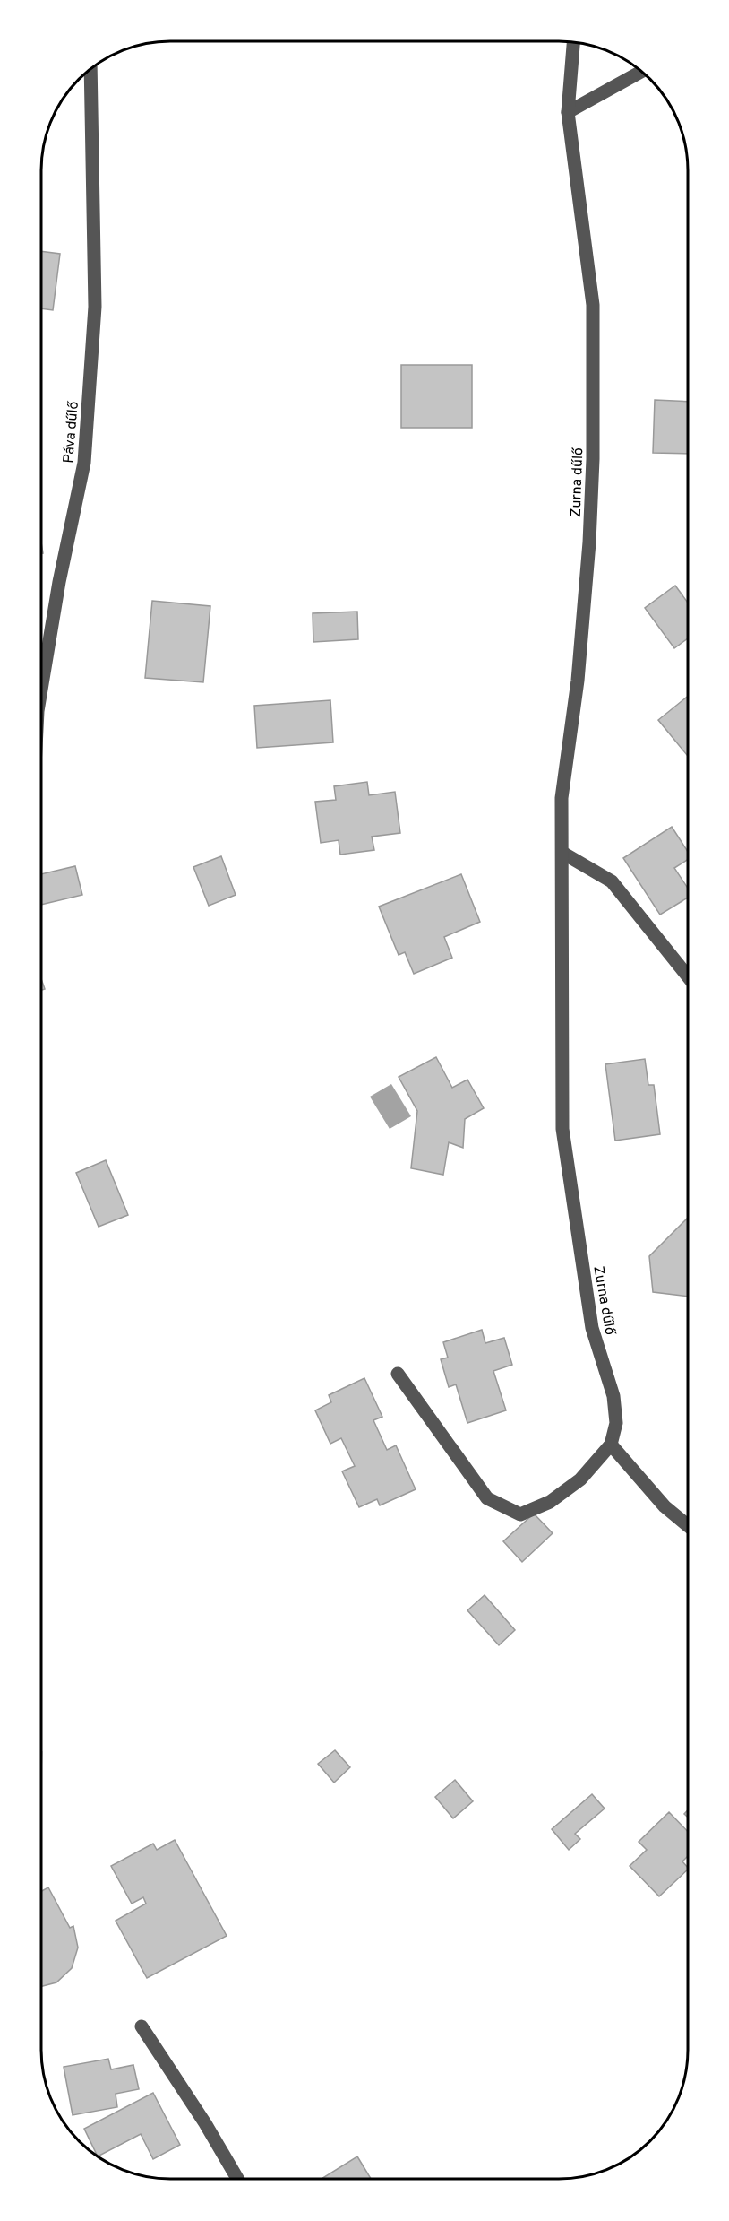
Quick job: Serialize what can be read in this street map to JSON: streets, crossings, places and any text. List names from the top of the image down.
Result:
{
  "streets": {
    "street": ["Páva dűlő", "Zurna dűlő"]
  }
}
